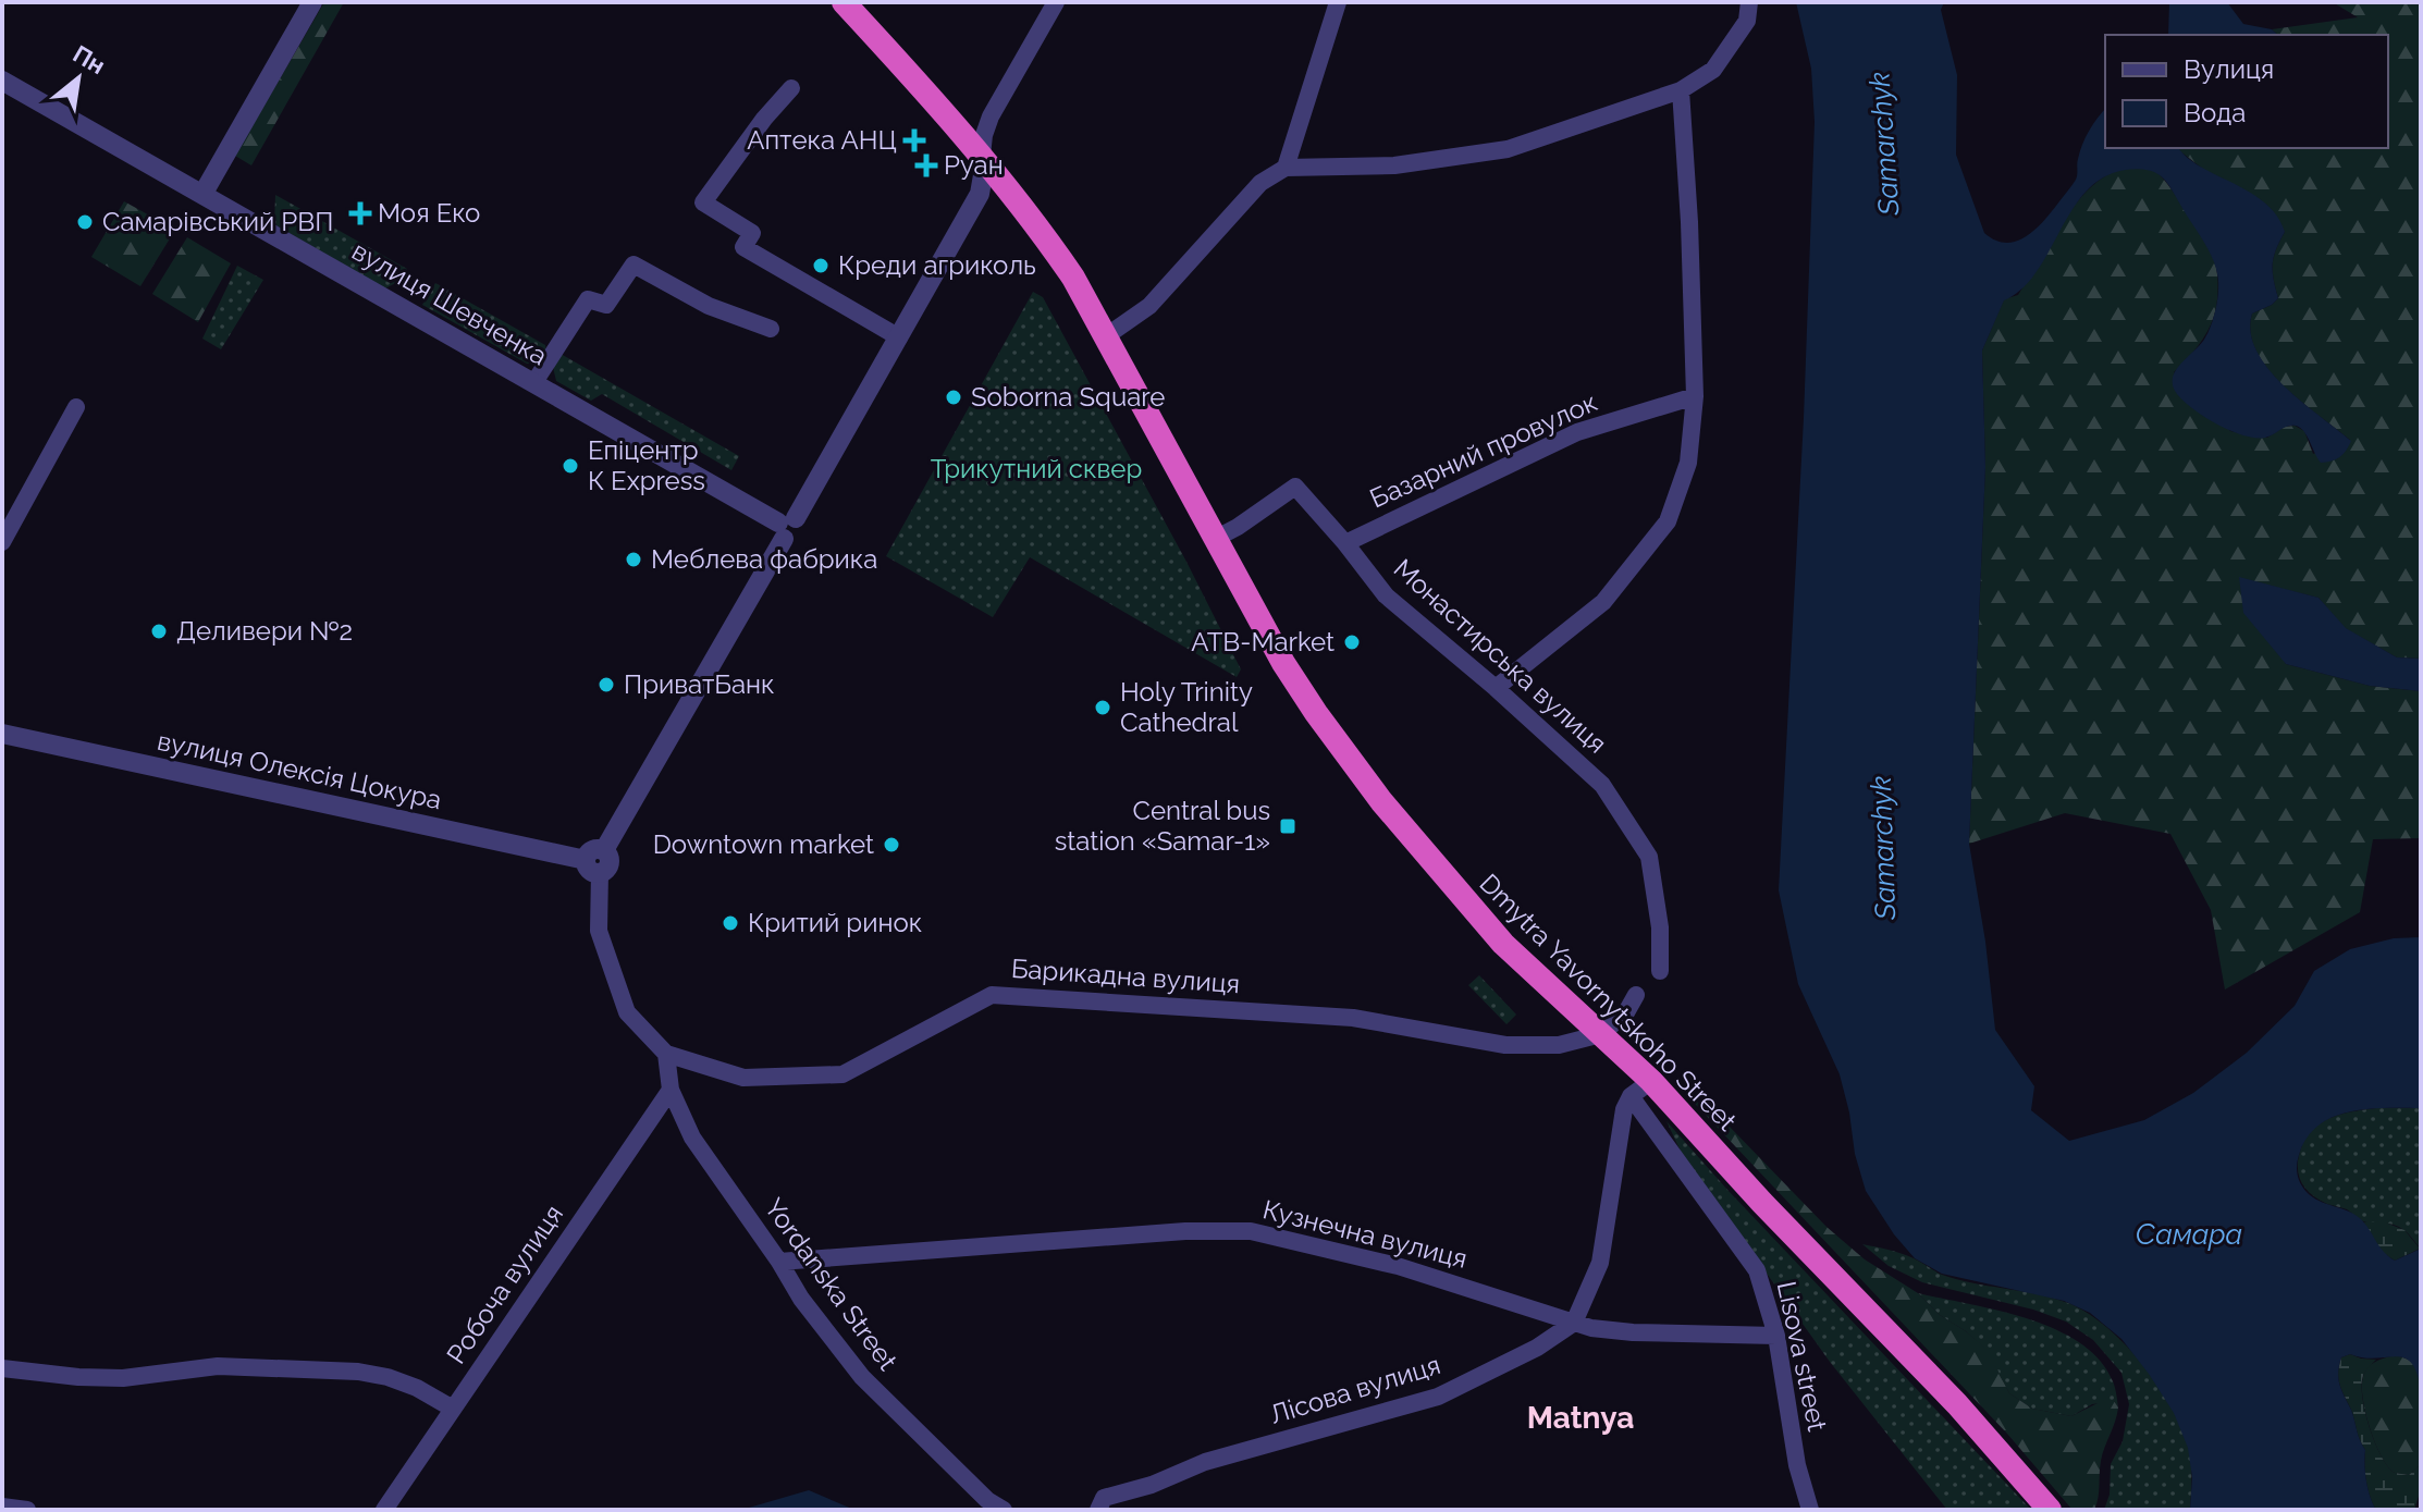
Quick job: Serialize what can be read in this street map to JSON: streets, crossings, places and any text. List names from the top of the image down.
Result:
{
  "streets": {
    "highway": ["Dmytra Yavornytskoho Street"],
    "street": [
      "вулиця Шевченка",
      "Базарний провулок",
      "Монастирська вулиця",
      "вулиця Олексія Цокура",
      "Барикадна вулиця",
      "Кузнечна вулиця",
      "Робоча вулиця",
      "Yordanska Street",
      "Lisova street",
      "Лісова вулиця"
    ]
  },
  "crossings": [
    ["Базарний провулок", "Монастирська вулиця"],
    ["Монастирська вулиця", "Dmytra Yavornytskoho Street"],
    ["Барикадна вулиця", "Dmytra Yavornytskoho Street"],
    ["Барикадна вулиця", "Yordanska Street"],
    ["Кузнечна вулиця", "Yordanska Street"],
    ["Кузнечна вулиця", "Lisova street"],
    ["Кузнечна вулиця", "Лісова вулиця"],
    ["Робоча вулиця", "Yordanska Street"]
  ],
  "districts": ["Matnya"],
  "water": ["Samarchyk", "Самара"],
  "parks": ["Трикутний сквер"],
  "places": {
    "health": ["Аптека АНЦ", "Руан", "Моя Еко"],
    "other": [
      "Самарівський РВП",
      "Креди агриколь",
      "Soborna Square",
      "Епіцентр К Express",
      "Меблева фабрика",
      "Деливери №2",
      "ATB-Market",
      "ПриватБанк",
      "Holy Trinity Cathedral",
      "Downtown market",
      "Критий ринок"
    ],
    "transit": ["Central bus station «Samar-1»"]
  },
  "legend": ["Вулиця", "Вода"],
  "north": "top right"
}
